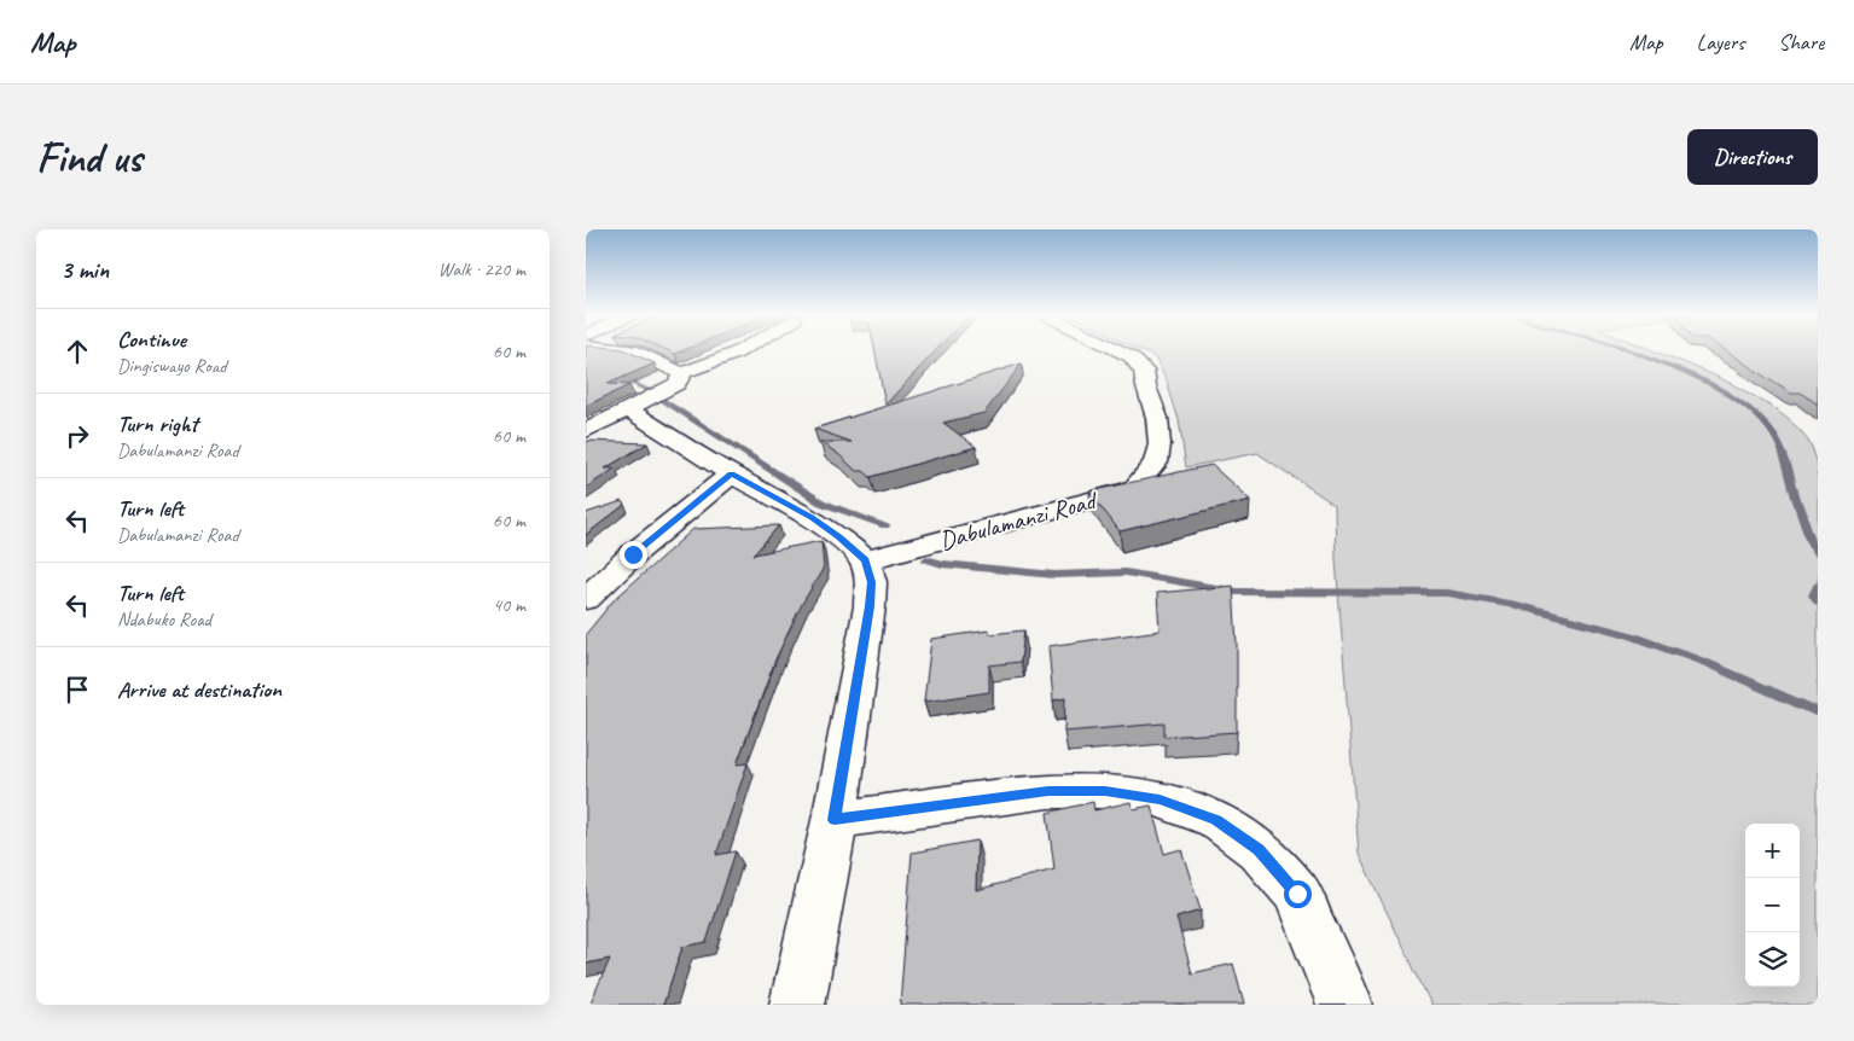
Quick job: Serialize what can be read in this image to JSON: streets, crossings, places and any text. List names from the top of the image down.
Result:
{
  "streets": {
    "street": ["Dabulamanzi Road"]
  },
  "page": {
    "header": "Map",
    "nav": ["Map", "Layers", "Share"],
    "buttons": "Directions",
    "title": "Find us",
    "heading": ["3 min", "Walk · 220 m"],
    "list": [
      ["Continue", "Dingiswayo Road", "60 m"],
      ["Turn right", "Dabulamanzi Road", "60 m"],
      ["Turn left", "Dabulamanzi Road", "60 m"],
      ["Turn left", "Ndabuko Road", "40 m"],
      "Arrive at destination"
    ],
    "map_buttons": ["+", "−"]
  }
}
